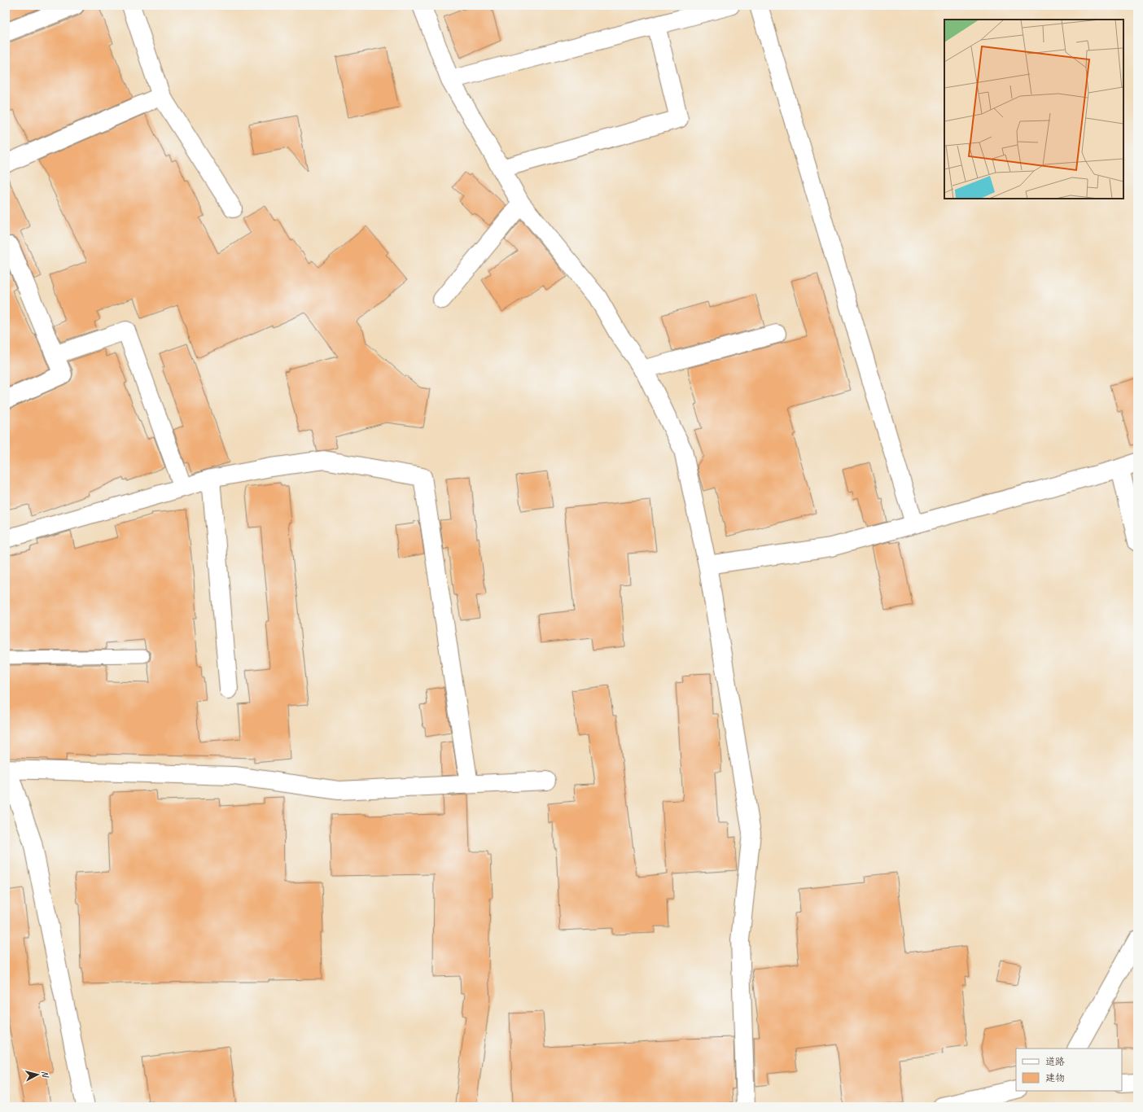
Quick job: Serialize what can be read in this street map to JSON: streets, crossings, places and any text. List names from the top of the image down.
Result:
{
  "legend": ["道路", "建物"],
  "north": "right"
}
